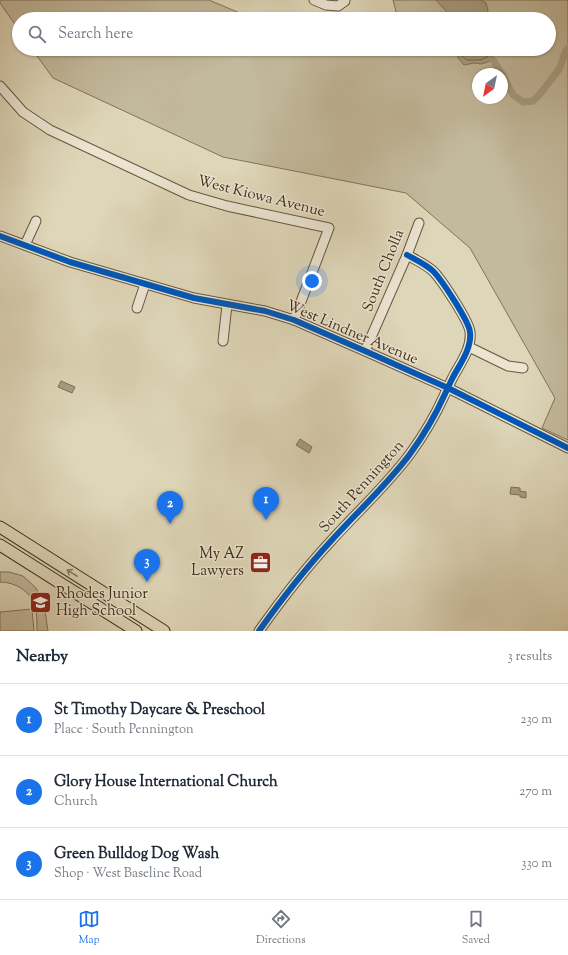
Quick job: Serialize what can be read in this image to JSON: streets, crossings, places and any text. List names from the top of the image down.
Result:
{
  "streets": {
    "street": [
      "West Kiowa Avenue",
      "South Cholla",
      "West Lindner Avenue",
      "South Pennington"
    ]
  },
  "crossings": [
    ["West Kiowa Avenue", "West Lindner Avenue"],
    ["South Cholla", "West Lindner Avenue"],
    ["South Cholla", "South Pennington"],
    ["West Lindner Avenue", "South Pennington"]
  ],
  "places": {
    "office": ["My AZ Lawyers"],
    "school or university": ["Rhodes Junior High School"]
  },
  "north": "bottom left",
  "page": {
    "search": "Search here",
    "pins": ["1", "2", "3"],
    "heading": ["Nearby", "3 results"],
    "list": [
      {
        "mark": "1",
        "name": "St Timothy Daycare & Preschool",
        "note": "Place · South Pennington",
        "value": "230 m"
      },
      {
        "mark": "2",
        "name": "Glory House International Church",
        "note": "Church",
        "value": "270 m"
      },
      {
        "mark": "3",
        "name": "Green Bulldog Dog Wash",
        "note": "Shop · West Baseline Road",
        "value": "330 m"
      }
    ],
    "nav": ["Map", "Directions", "Saved"]
  }
}
